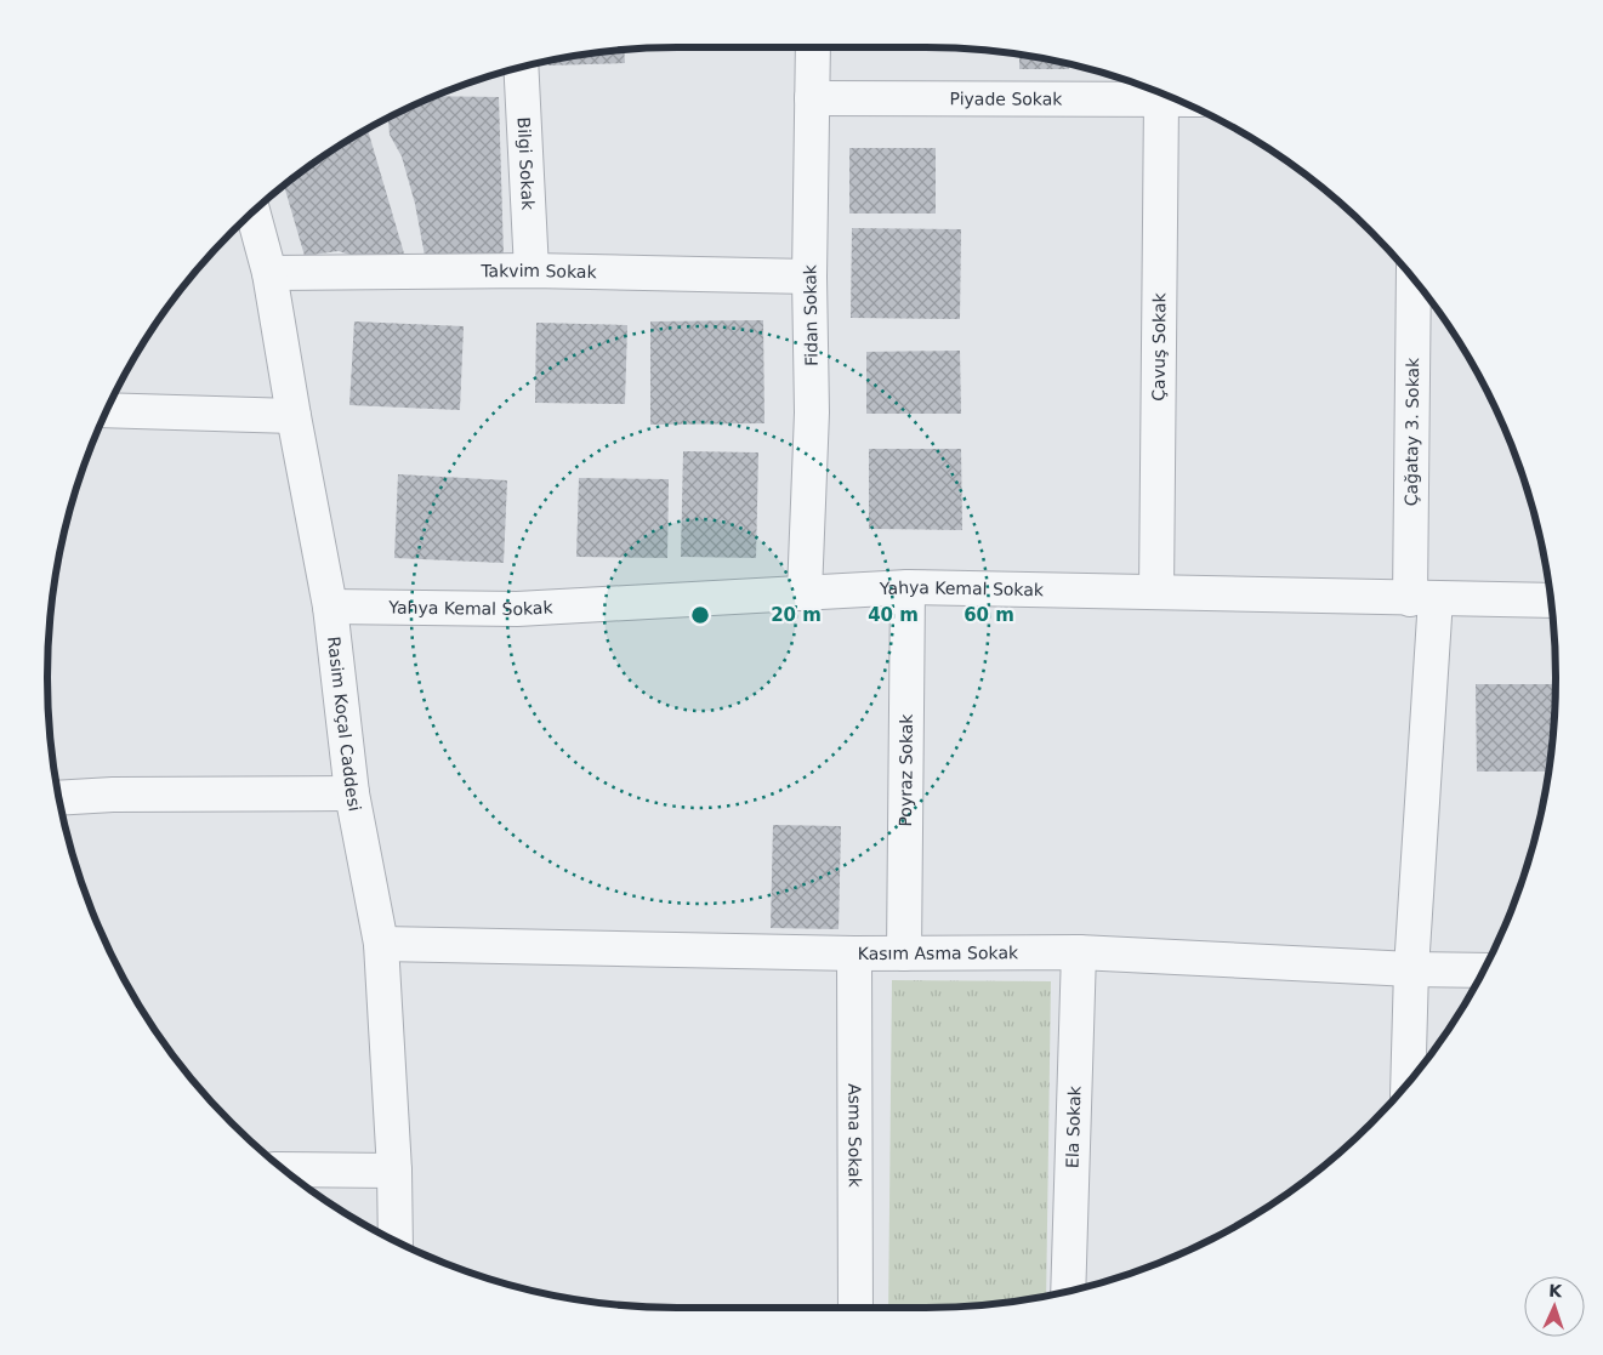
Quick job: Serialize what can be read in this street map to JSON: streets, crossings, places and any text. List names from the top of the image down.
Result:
{
  "streets": {
    "street": [
      "Piyade Sokak",
      "Bilgi Sokak",
      "Takvim Sokak",
      "Fidan Sokak",
      "Çavuş Sokak",
      "Çağatay 3. Sokak",
      "Yahya Kemal Sokak",
      "Rasim Koçal Caddesi",
      "Poyraz Sokak",
      "Kasım Asma Sokak",
      "Ela Sokak",
      "Asma Sokak"
    ]
  },
  "crossings": [
    ["Piyade Sokak", "Fidan Sokak"],
    ["Piyade Sokak", "Çavuş Sokak"],
    ["Bilgi Sokak", "Takvim Sokak"],
    ["Takvim Sokak", "Fidan Sokak"],
    ["Takvim Sokak", "Rasim Koçal Caddesi"],
    ["Fidan Sokak", "Yahya Kemal Sokak"],
    ["Çavuş Sokak", "Yahya Kemal Sokak"],
    ["Çağatay 3. Sokak", "Yahya Kemal Sokak"],
    ["Çağatay 3. Sokak", "Kasım Asma Sokak"],
    ["Yahya Kemal Sokak", "Rasim Koçal Caddesi"],
    ["Yahya Kemal Sokak", "Poyraz Sokak"],
    ["Rasim Koçal Caddesi", "Kasım Asma Sokak"],
    ["Poyraz Sokak", "Kasım Asma Sokak"],
    ["Kasım Asma Sokak", "Ela Sokak"],
    ["Kasım Asma Sokak", "Asma Sokak"]
  ],
  "north": "top",
  "rings": ["20 m", "40 m", "60 m"]
}
